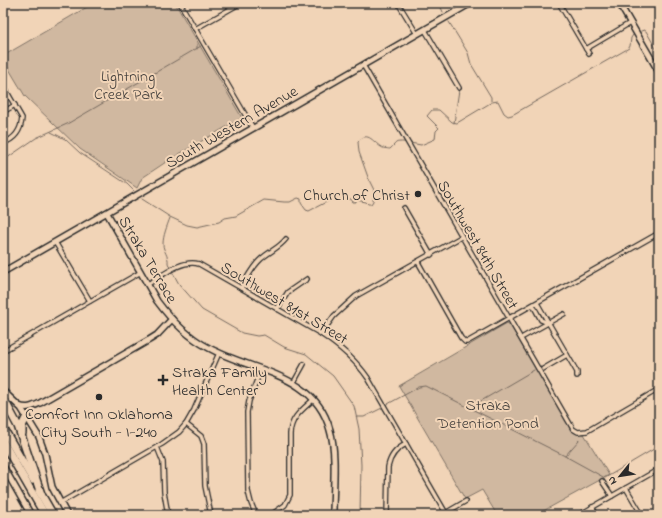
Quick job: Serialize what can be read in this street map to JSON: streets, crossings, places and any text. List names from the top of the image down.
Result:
{
  "streets": {
    "main road": ["South Western Avenue", "Straka Terrace"],
    "street": ["Southwest 84th Street", "Southwest 81st Street"]
  },
  "crossings": [
    ["South Western Avenue", "Southwest 84th Street"],
    ["South Western Avenue", "Straka Terrace"],
    ["Straka Terrace", "Southwest 81st Street"]
  ],
  "parks": ["Lightning Creek Park", "Straka Detention Pond"],
  "places": {
    "other": ["Church of Christ", "Comfort Inn Oklahoma City South - I-240"],
    "health": ["Straka Family Health Center"]
  },
  "north": "bottom left"
}
